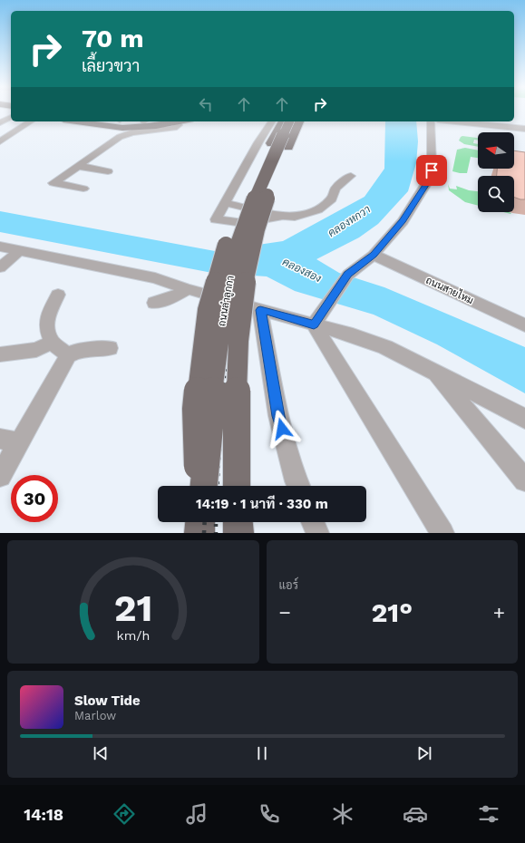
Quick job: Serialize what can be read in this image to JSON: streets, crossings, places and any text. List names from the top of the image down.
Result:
{
  "streets": {
    "main road": ["ถนนลำลูกกา"],
    "street": ["ถนนสายไหม"]
  },
  "water": ["คลองหกวา", "คลองสอง"],
  "north": "left",
  "page": {
    "turn": ["70 m", "เลี้ยวขวา"],
    "limit": "30",
    "trip": "14:19 · 1 นาที · 330 m",
    "tile": "แอร์",
    "heat": ["−", "21°", "+"],
    "song": ["Slow Tide", "Marlow"],
    "tabs": "14:18",
    "gauge": ["21", "km/h"]
  }
}
